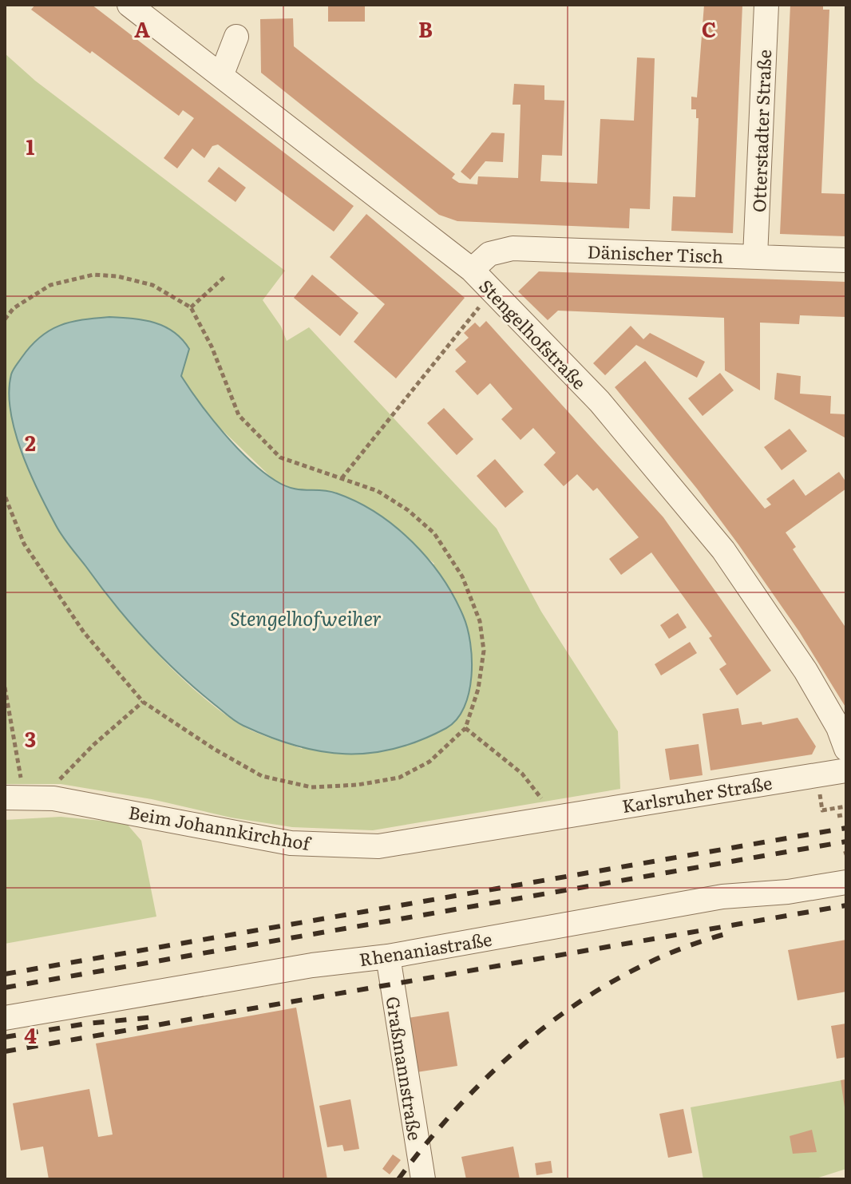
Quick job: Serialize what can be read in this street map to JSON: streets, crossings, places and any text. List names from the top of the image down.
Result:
{
  "streets": {
    "street": [
      "Otterstadter Straße",
      "Dänischer Tisch",
      "Stengelhofstraße",
      "Karlsruher Straße",
      "Beim Johannkirchhof",
      "Rhenaniastraße",
      "Graßmannstraße"
    ]
  },
  "crossings": [
    ["Otterstadter Straße", "Dänischer Tisch"],
    ["Dänischer Tisch", "Stengelhofstraße"],
    ["Karlsruher Straße", "Beim Johannkirchhof"],
    ["Rhenaniastraße", "Graßmannstraße"]
  ],
  "water": ["Stengelhofweiher"],
  "grid": {
    "columns": ["A", "B", "C"],
    "rows": [
      "1",
      "2",
      "3",
      "4"
    ]
  }
}
